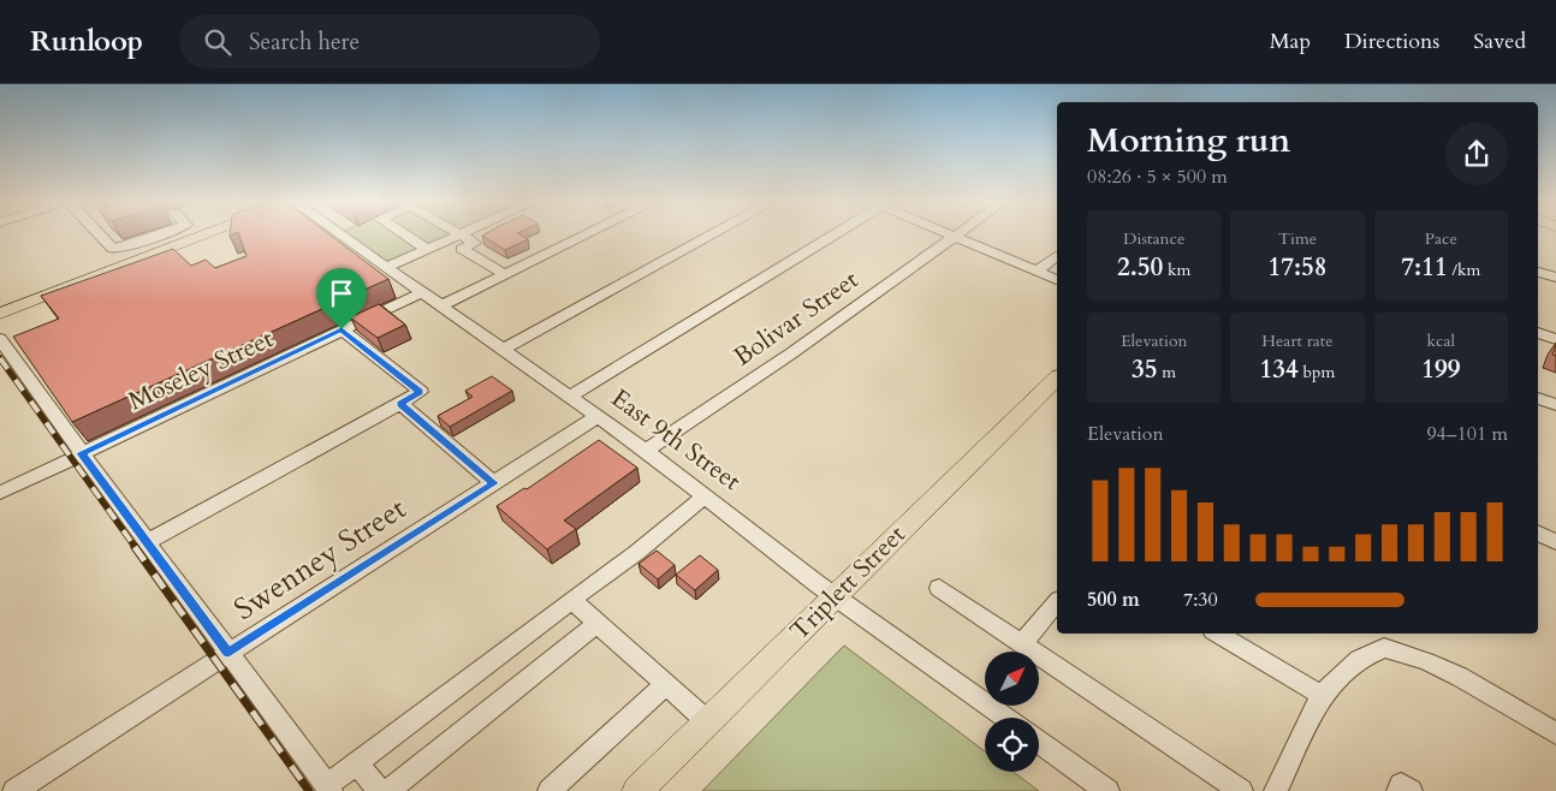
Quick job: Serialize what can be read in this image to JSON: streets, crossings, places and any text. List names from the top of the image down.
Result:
{
  "streets": {
    "main road": ["Triplett Street"],
    "street": [
      "Bolivar Street",
      "Moseley Street",
      "East 9th Street",
      "Swenney Street"
    ]
  },
  "crossings": [
    ["Bolivar Street", "East 9th Street"],
    ["Moseley Street", "East 9th Street"],
    ["East 9th Street", "Swenney Street"],
    ["East 9th Street", "Triplett Street"]
  ],
  "north": "top right",
  "page": {
    "header": "Runloop",
    "search": "Search here",
    "nav": ["Map", "Directions", "Saved"],
    "heading": ["Morning run", "08:26 · 5 × 500 m"],
    "stats": [
      ["Distance", "2.50 km"],
      ["Time", "17:58"],
      ["Pace", "7:11 /km"],
      ["Elevation", "35 m"],
      ["Heart rate", "134 bpm"],
      ["kcal", "199"]
    ],
    "chart": ["Elevation", "94–101 m"],
    "list": [
      {
        "name": "500 m",
        "note": "7:30"
      }
    ]
  }
}
